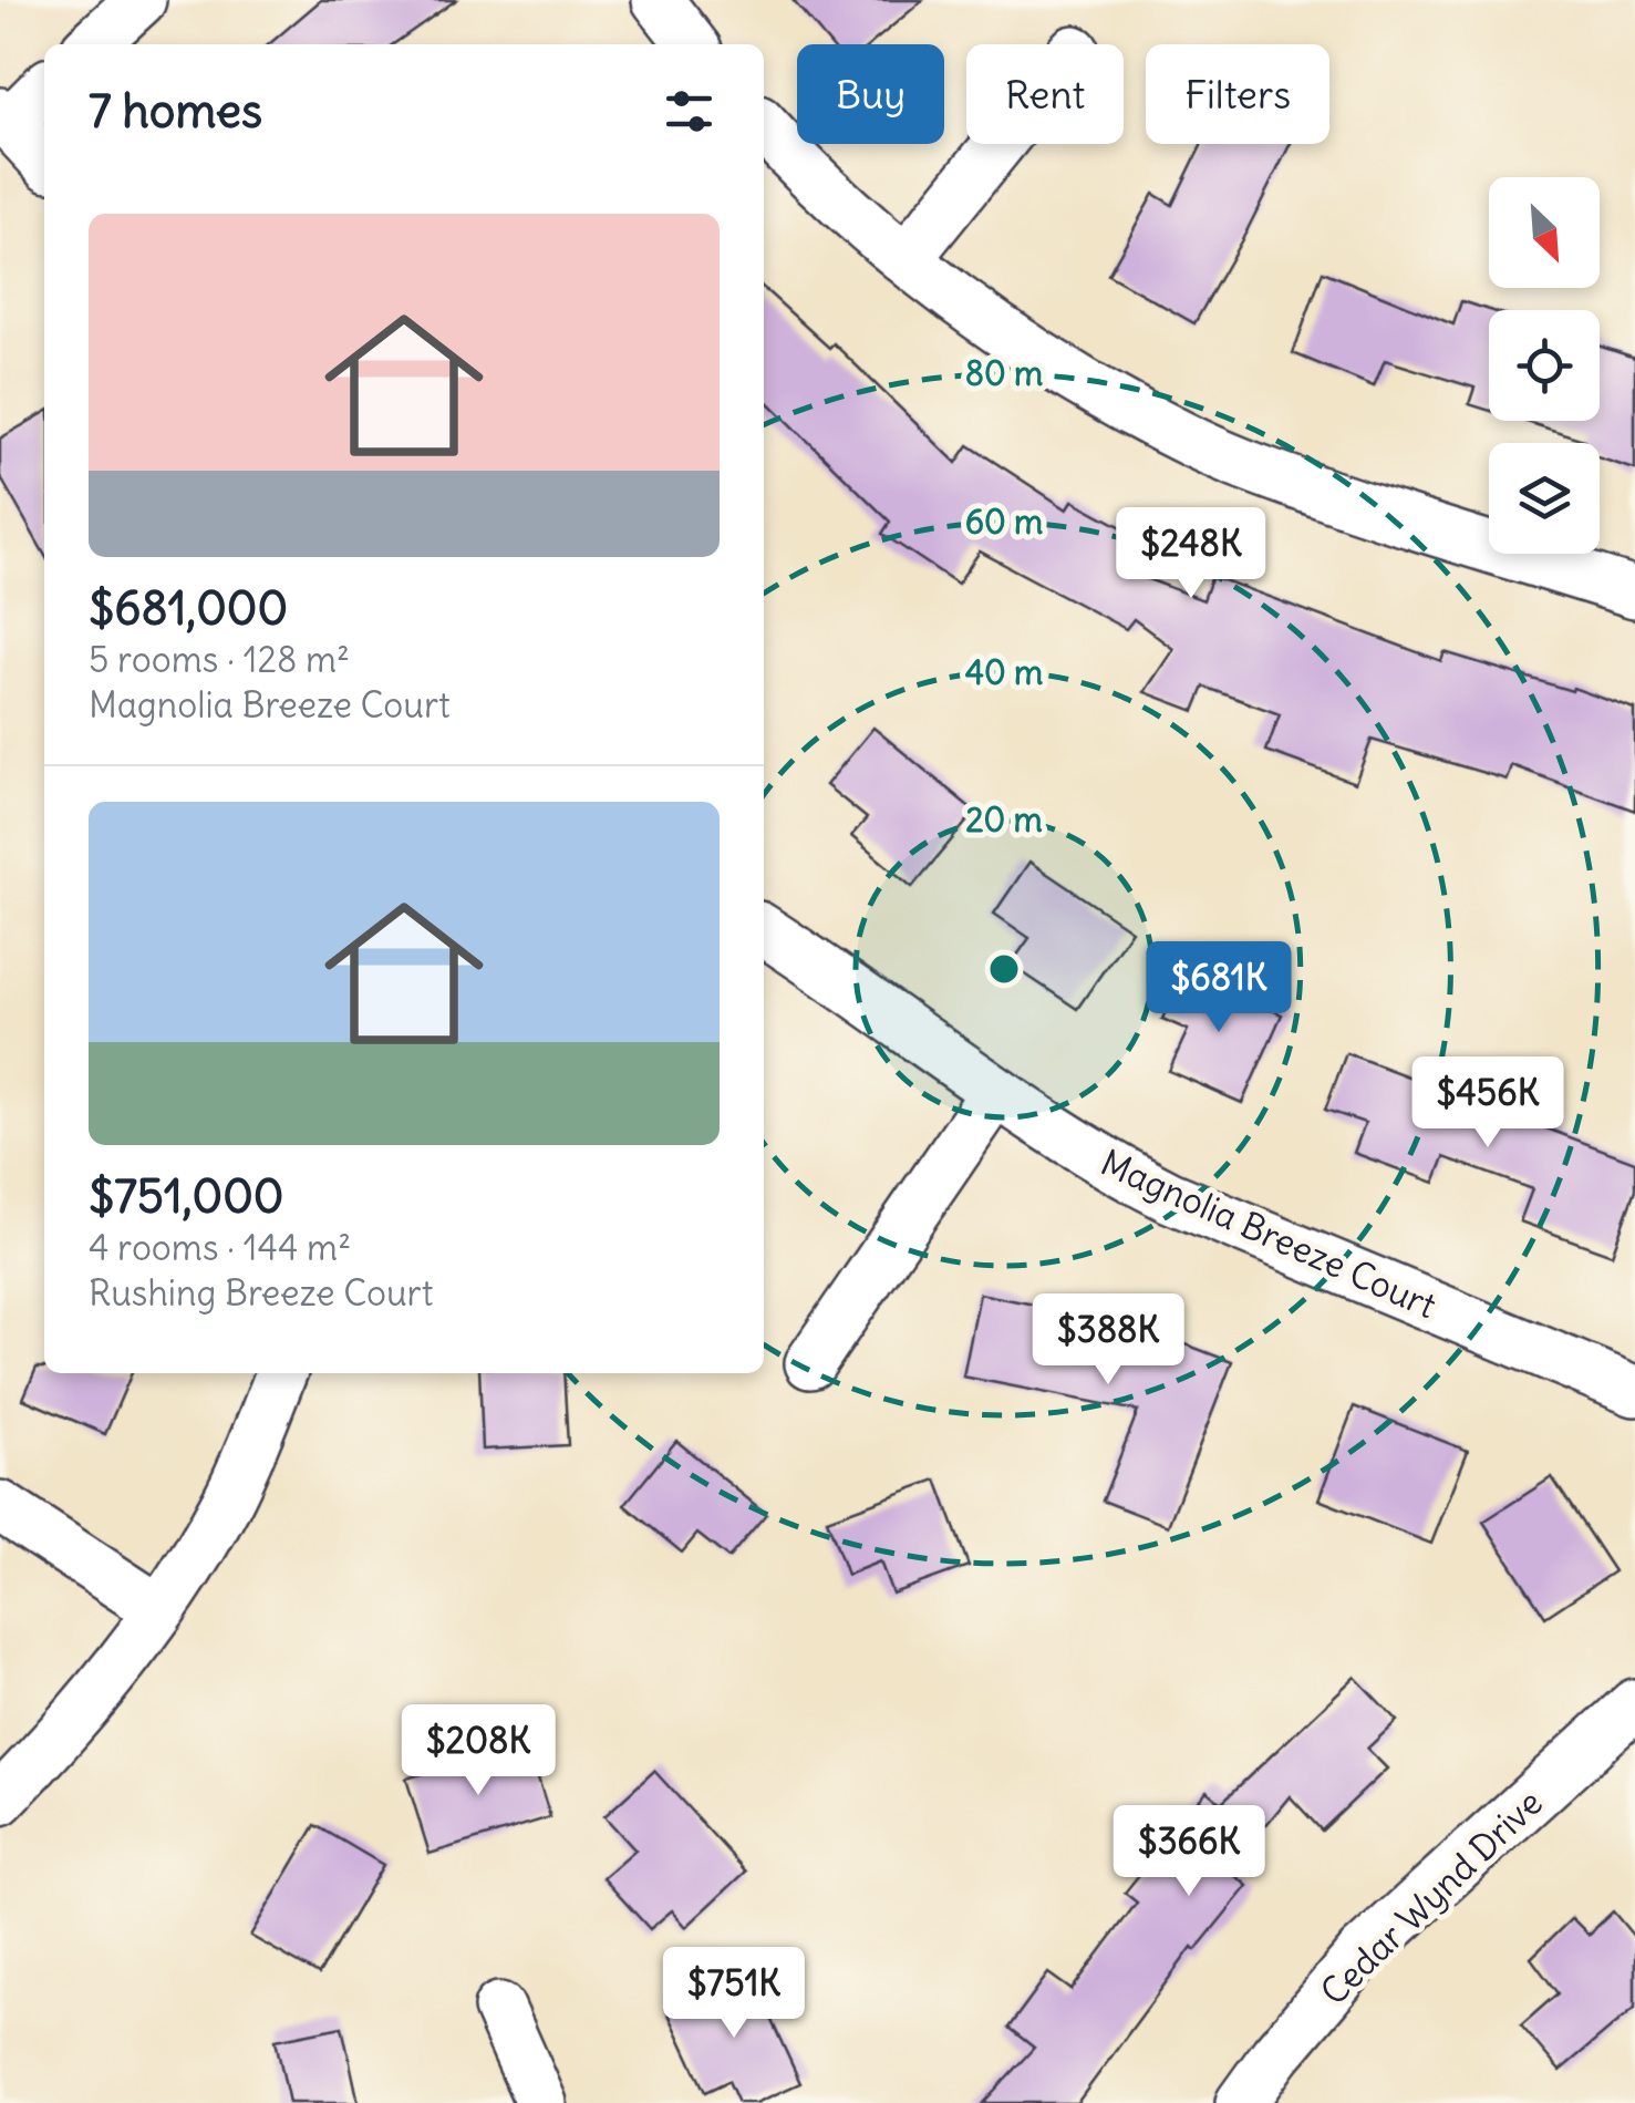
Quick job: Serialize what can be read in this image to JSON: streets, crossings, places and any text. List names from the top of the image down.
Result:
{
  "streets": {
    "street": ["Magnolia Breeze Court", "Cedar Wynd Drive"]
  },
  "north": "bottom right",
  "page": {
    "chip": ["Buy", "Rent", "Filters"],
    "heading": "7 homes",
    "list": [
      {
        "name": "$681,000",
        "note": "5 rooms · 128 m² · Magnolia Breeze Court"
      },
      {
        "name": "$751,000",
        "note": "4 rooms · 144 m² · Rushing Breeze Court"
      }
    ],
    "price": [
      "$248K",
      "$681K",
      "$456K",
      "$388K",
      "$208K",
      "$366K",
      "$751K"
    ]
  },
  "rings": [
    "80 m",
    "60 m",
    "40 m",
    "20 m"
  ]
}
